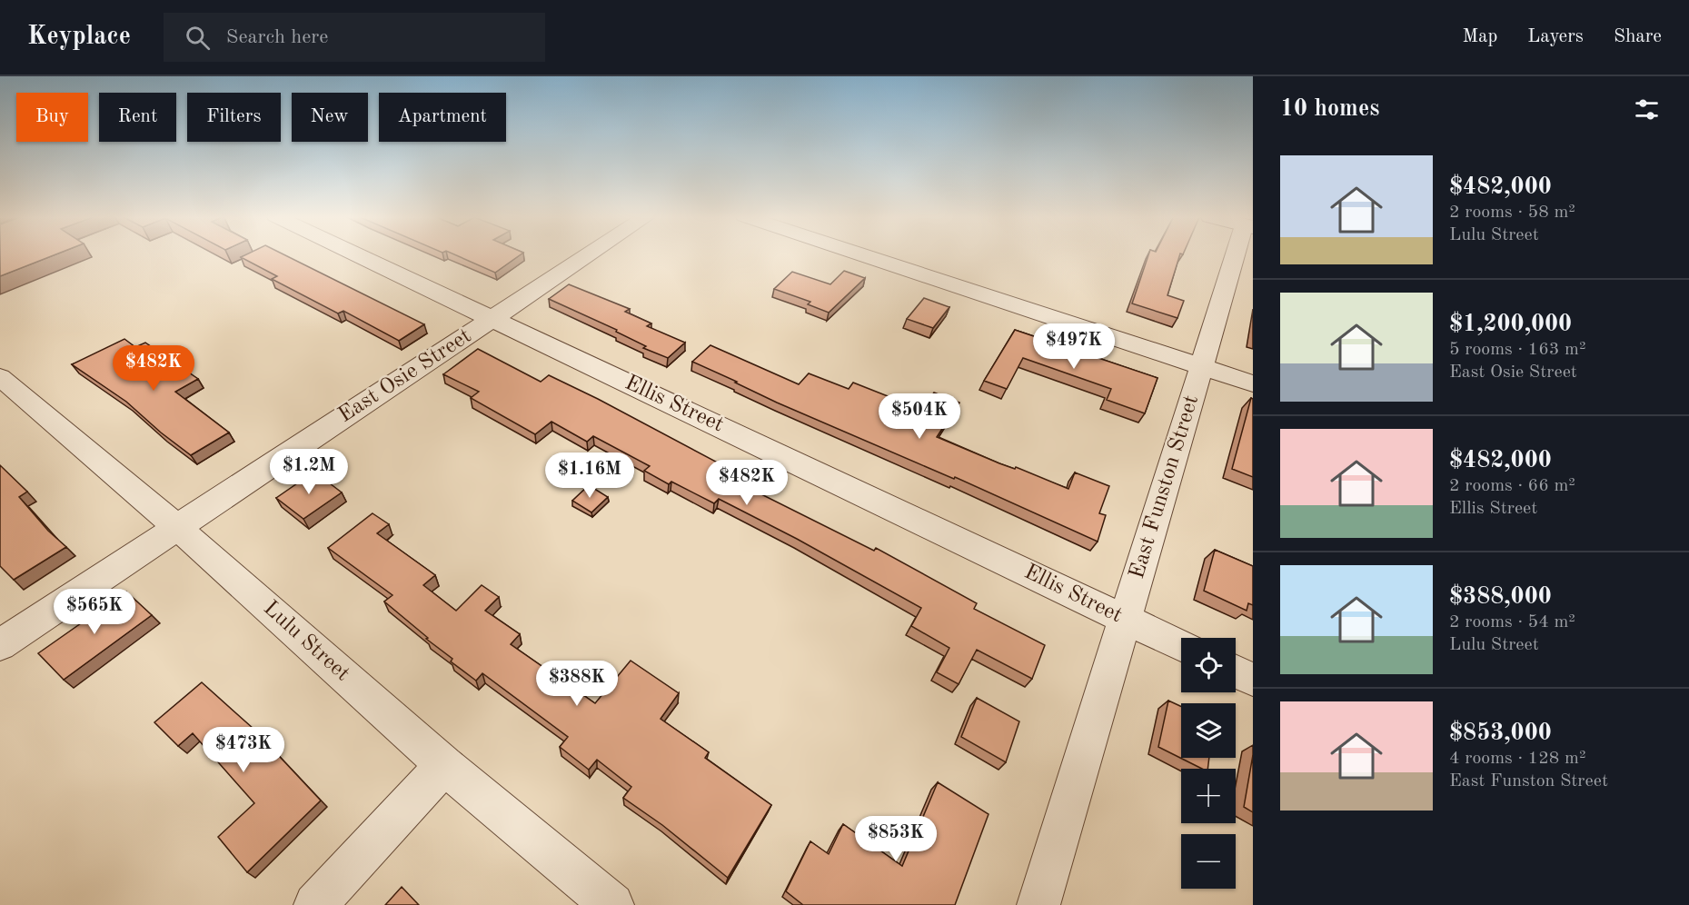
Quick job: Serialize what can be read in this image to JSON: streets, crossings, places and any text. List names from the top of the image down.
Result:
{
  "streets": {
    "street": [
      "East Osie Street",
      "Ellis Street",
      "East Funston Street",
      "Lulu Street"
    ]
  },
  "crossings": [
    ["East Osie Street", "Ellis Street"],
    ["East Osie Street", "Lulu Street"],
    ["Ellis Street", "East Funston Street"]
  ],
  "page": {
    "header": "Keyplace",
    "search": "Search here",
    "nav": ["Map", "Layers", "Share"],
    "heading": "10 homes",
    "chip": [
      "Buy",
      "Rent",
      "Filters",
      "New",
      "Apartment"
    ],
    "list": [
      {
        "name": "$482,000",
        "note": "2 rooms · 58 m² · Lulu Street"
      },
      {
        "name": "$1,200,000",
        "note": "5 rooms · 163 m² · East Osie Street"
      },
      {
        "name": "$482,000",
        "note": "2 rooms · 66 m² · Ellis Street"
      },
      {
        "name": "$388,000",
        "note": "2 rooms · 54 m² · Lulu Street"
      },
      {
        "name": "$853,000",
        "note": "4 rooms · 128 m² · East Funston Street"
      }
    ],
    "price": [
      "$497K",
      "$482K",
      "$504K",
      "$1.2M",
      "$1.16M",
      "$482K",
      "$565K",
      "$388K",
      "$473K",
      "$853K"
    ],
    "map_buttons": ["+", "−"]
  }
}
